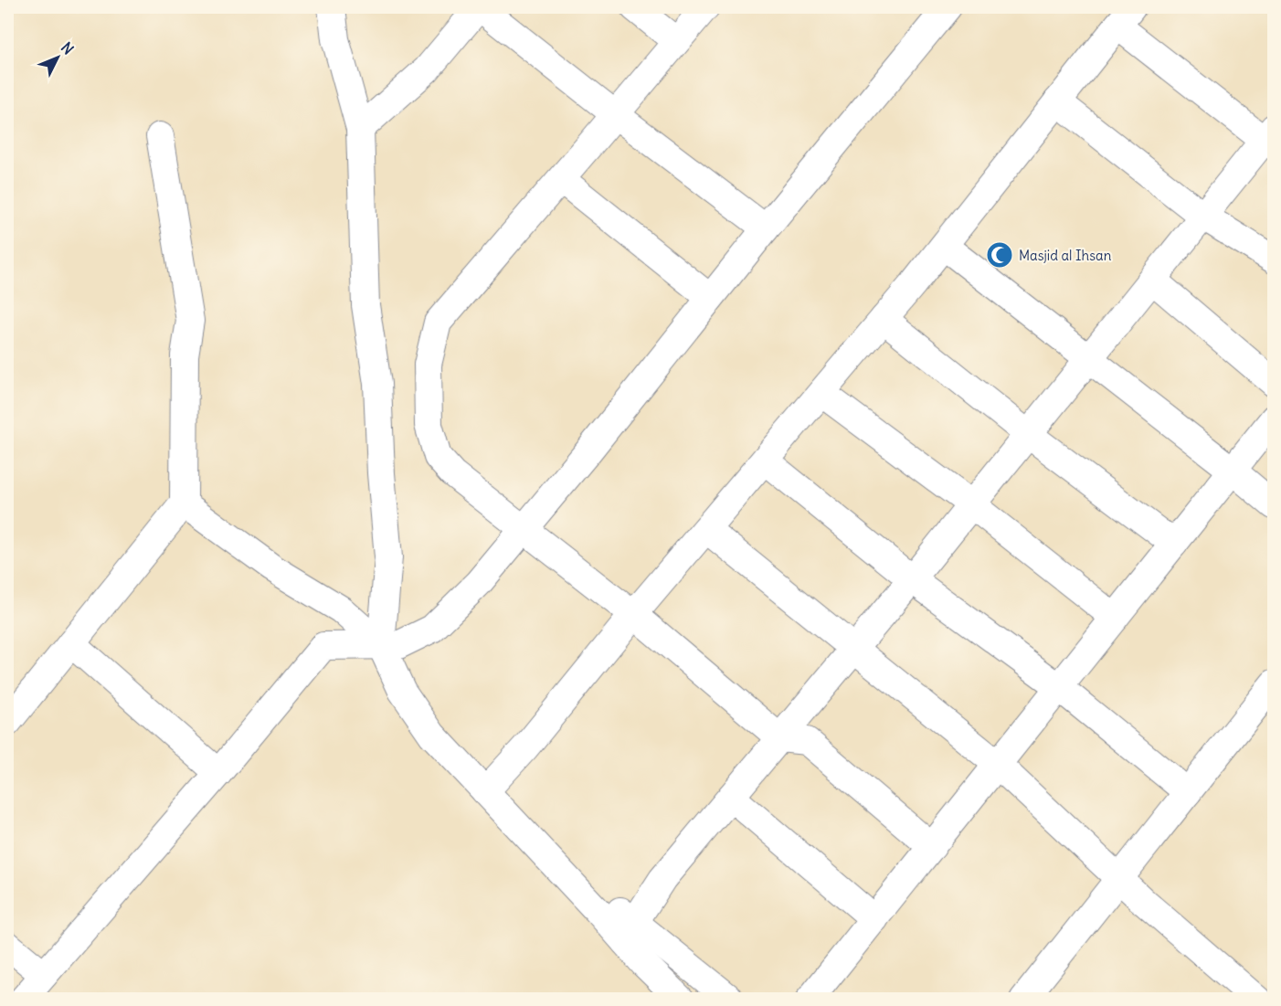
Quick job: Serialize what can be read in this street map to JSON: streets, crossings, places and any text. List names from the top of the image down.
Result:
{
  "places": {
    "mosque": ["Masjid al Ihsan"]
  },
  "north": "top right"
}
